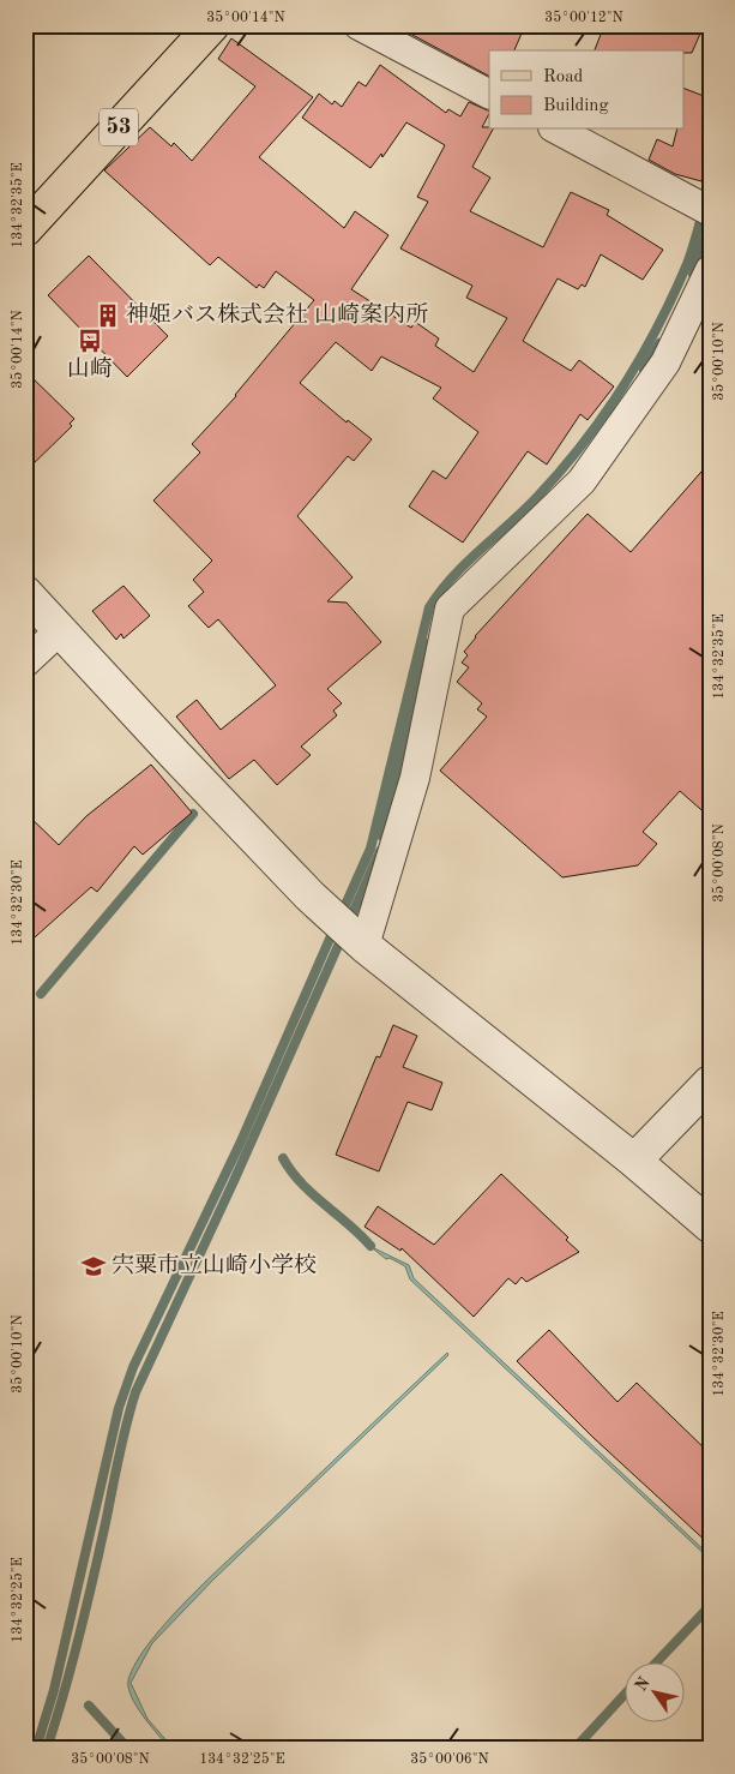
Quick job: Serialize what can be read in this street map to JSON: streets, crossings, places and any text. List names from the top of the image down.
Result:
{
  "streets": {
    "main road": ["53"]
  },
  "places": {
    "building": ["神姫バス株式会社 山崎案内所"],
    "bus stop": ["山崎"],
    "school or university": ["宍粟市立山崎小学校"]
  },
  "legend": ["Road", "Building"],
  "north": "top left",
  "coordinates": [
    "35°00'14\"N",
    "35°00'12\"N",
    "134°32'35\"E",
    "35°00'10\"N",
    "35°00'08\"N",
    "134°32'30\"E",
    "134°32'25\"E",
    "35°00'06\"N"
  ]
}
